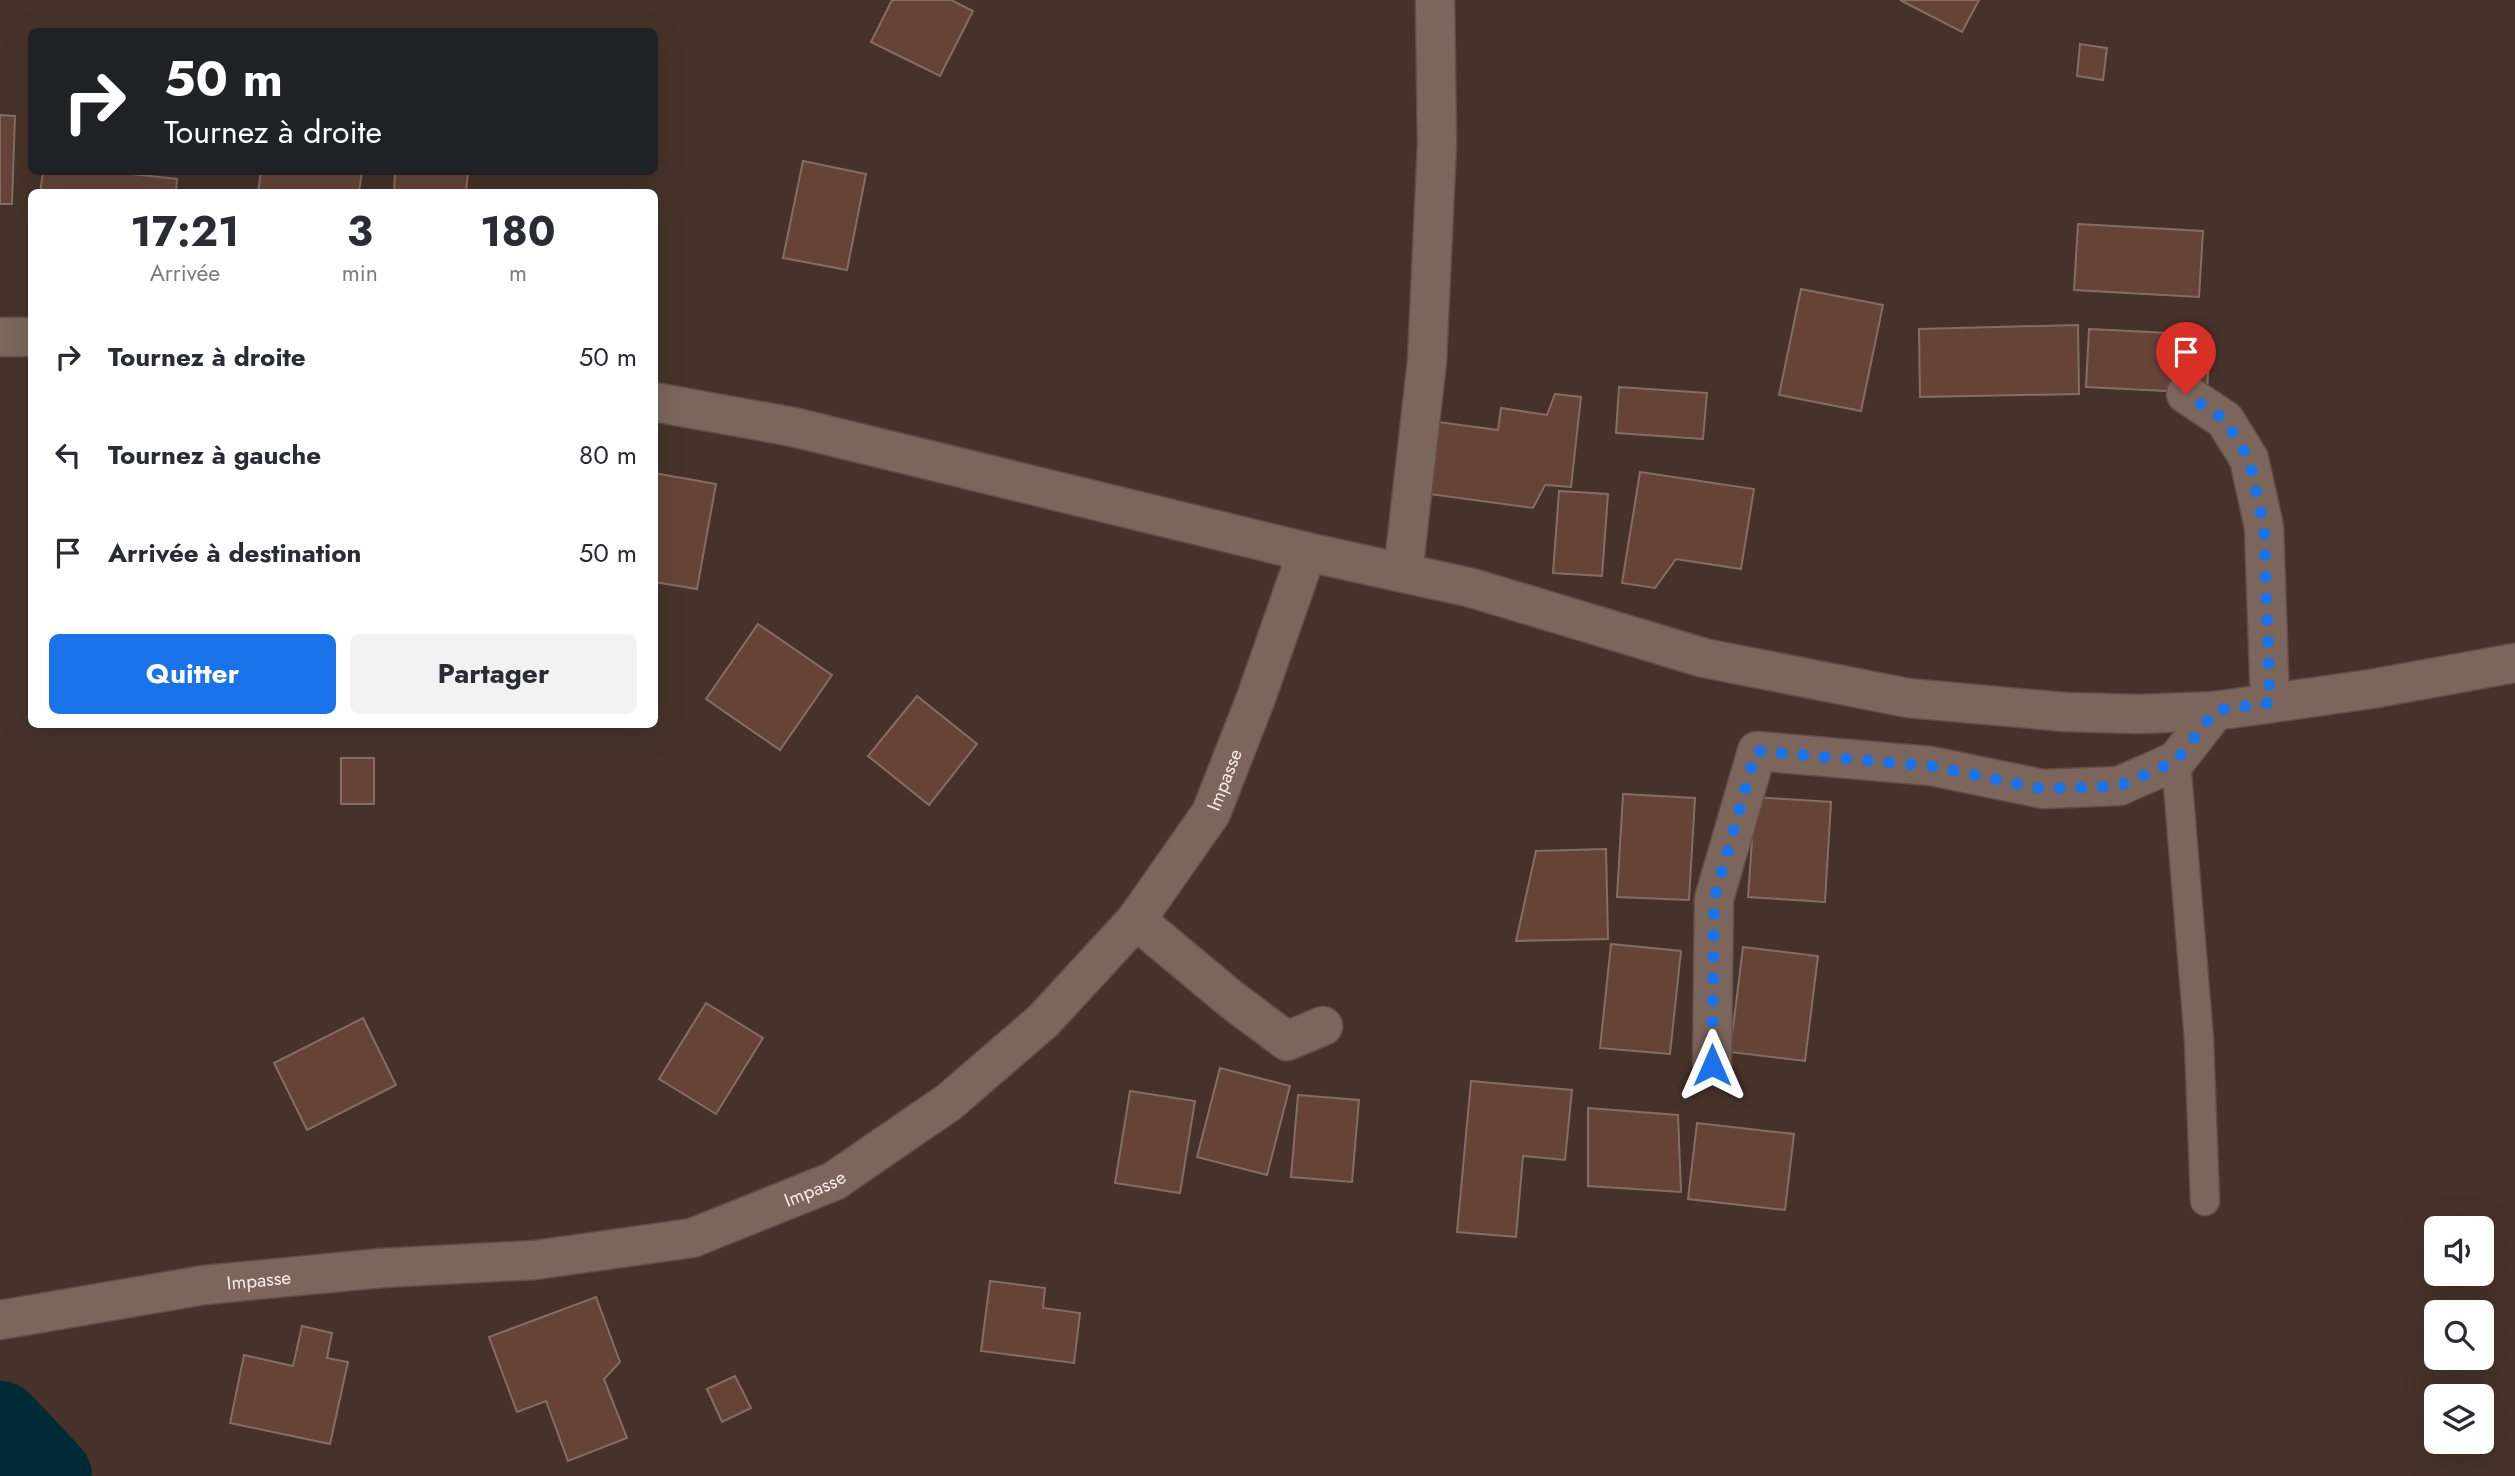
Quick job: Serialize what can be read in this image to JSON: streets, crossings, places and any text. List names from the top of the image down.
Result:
{
  "streets": {
    "street": ["Impasse"]
  },
  "page": {
    "turn": ["50 m", "Tournez à droite"],
    "eta": [
      "17:21",
      "Arrivée",
      "3",
      "min",
      "180",
      "m"
    ],
    "list": [
      {
        "name": "Tournez à droite",
        "value": "50 m"
      },
      {
        "name": "Tournez à gauche",
        "value": "80 m"
      },
      {
        "name": "Arrivée à destination",
        "value": "50 m"
      }
    ],
    "buttons": ["Quitter", "Partager"]
  }
}
